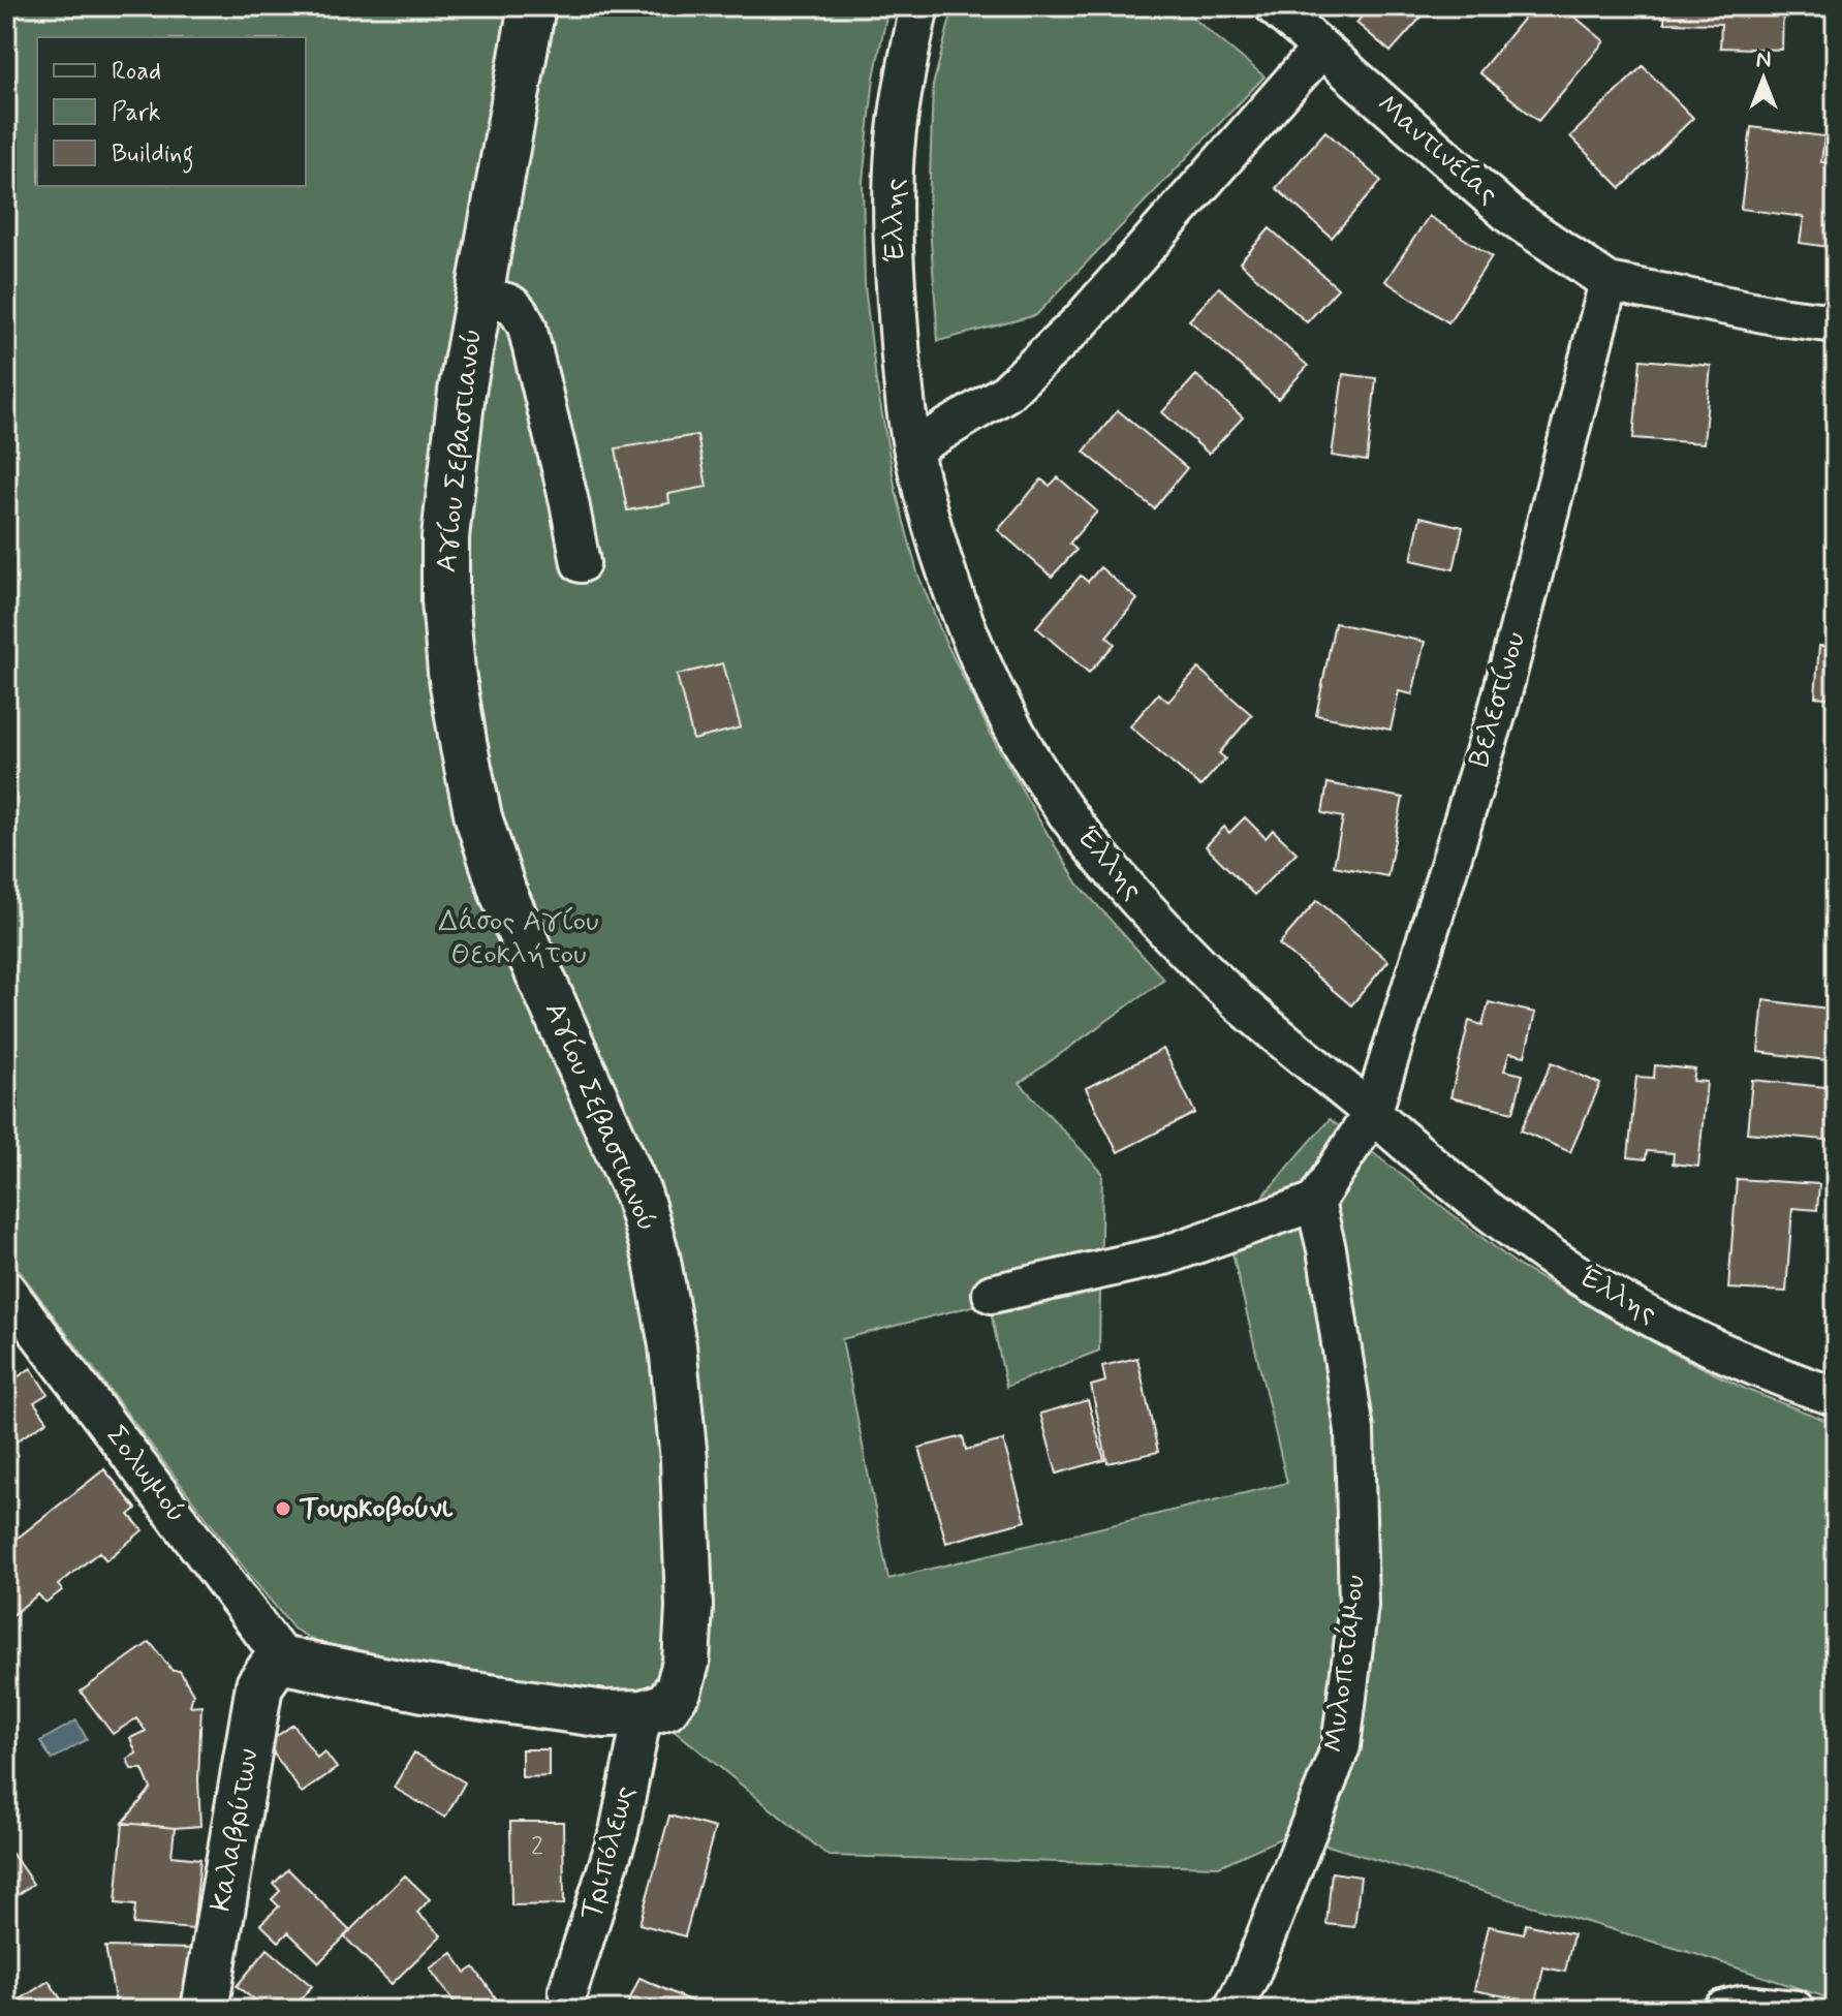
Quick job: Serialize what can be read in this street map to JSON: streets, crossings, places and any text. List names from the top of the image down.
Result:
{
  "streets": {
    "street": [
      "Μαντινείας",
      "Έλλης",
      "Αγίου Σεβαστιανού",
      "Βελεστίνου",
      "Σολωμού",
      "Μυλοποτάμου",
      "Καλαβρύτων",
      "Τριπόλεως"
    ]
  },
  "crossings": [
    ["Μαντινείας", "Βελεστίνου"],
    ["Έλλης", "Βελεστίνου"],
    ["Αγίου Σεβαστιανού", "Τριπόλεως"],
    ["Βελεστίνου", "Μυλοποτάμου"],
    ["Σολωμού", "Καλαβρύτων"]
  ],
  "parks": ["Δάσος Αγίου Θεοκλήτου"],
  "places": ["Τουρκοβούνι"],
  "house_numbers": ["2"],
  "legend": ["Road", "Park", "Building"],
  "north": "top"
}
